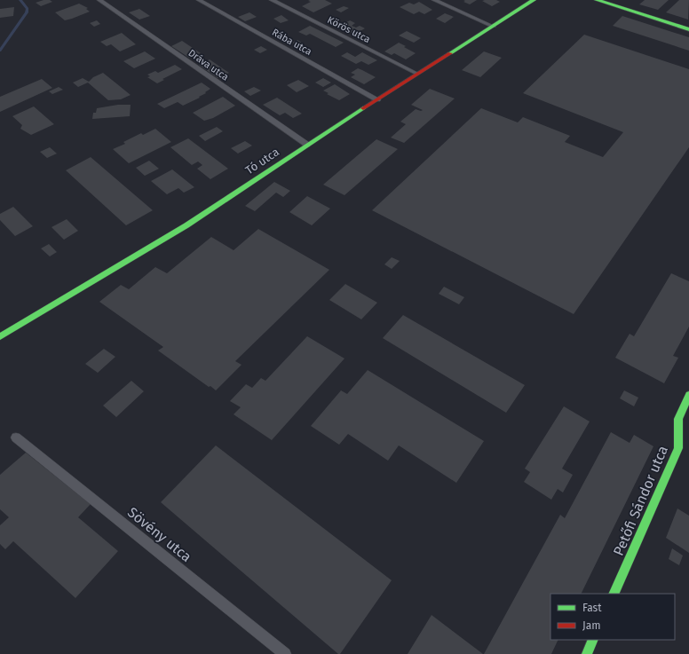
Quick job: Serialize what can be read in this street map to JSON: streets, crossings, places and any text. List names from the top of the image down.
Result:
{
  "streets": {
    "street": ["Tó utca", "Petőfi Sándor utca"],
    "lane": [
      "Körös utca",
      "Rába utca",
      "Dráva utca",
      "Sövény utca"
    ]
  },
  "crossings": [
    ["Körös utca", "Tó utca"],
    ["Rába utca", "Tó utca"],
    ["Dráva utca", "Tó utca"]
  ],
  "legend": ["Fast", "Jam"]
}
